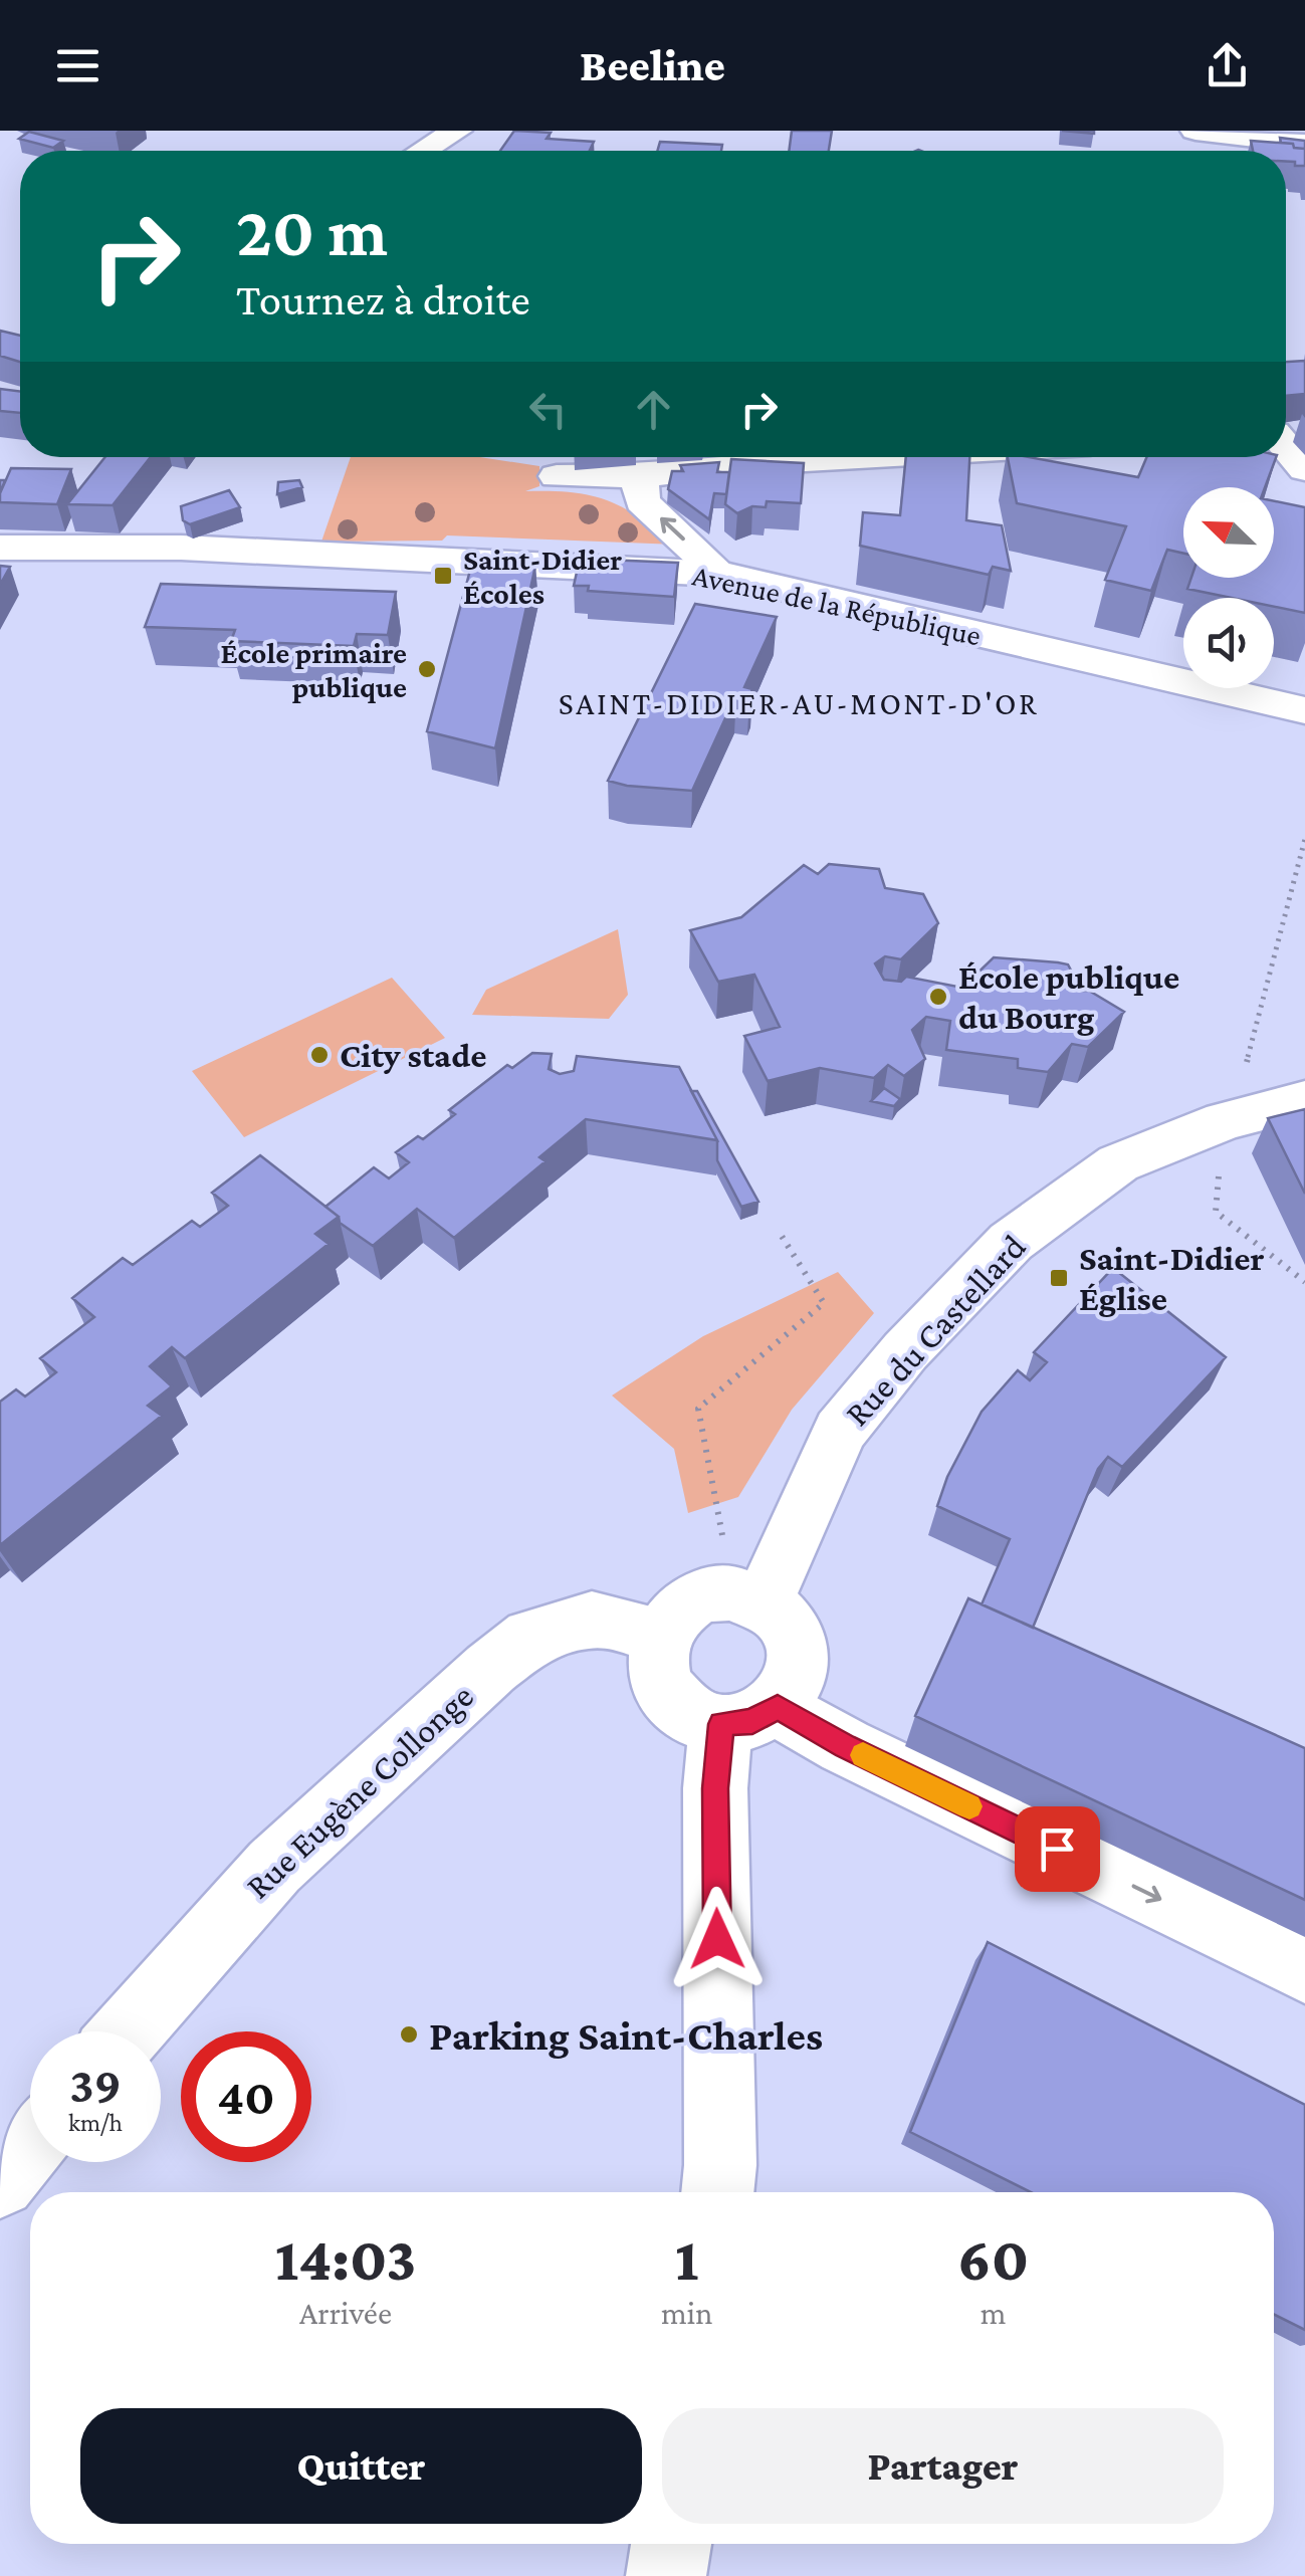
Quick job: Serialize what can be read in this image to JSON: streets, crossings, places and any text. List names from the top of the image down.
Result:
{
  "streets": {
    "street": ["Avenue de la République", "Rue du Castellard", "Rue Eugène Collonge"]
  },
  "crossings": [
    ["Rue du Castellard", "Rue Eugène Collonge"]
  ],
  "districts": ["SAINT-DIDIER-AU-MONT-D'OR"],
  "places": {
    "transit": ["Saint-Didier Écoles", "Saint-Didier Église"],
    "other": [
      "École primaire publique",
      "École publique du Bourg",
      "City stade",
      "Parking Saint-Charles"
    ]
  },
  "north": "top left",
  "page": {
    "header": "Beeline",
    "turn": ["20 m", "Tournez à droite"],
    "speed": "39 km/h",
    "limit": "40",
    "eta": [
      "14:03",
      "Arrivée",
      "1",
      "min",
      "60",
      "m"
    ],
    "buttons": ["Quitter", "Partager"]
  }
}
